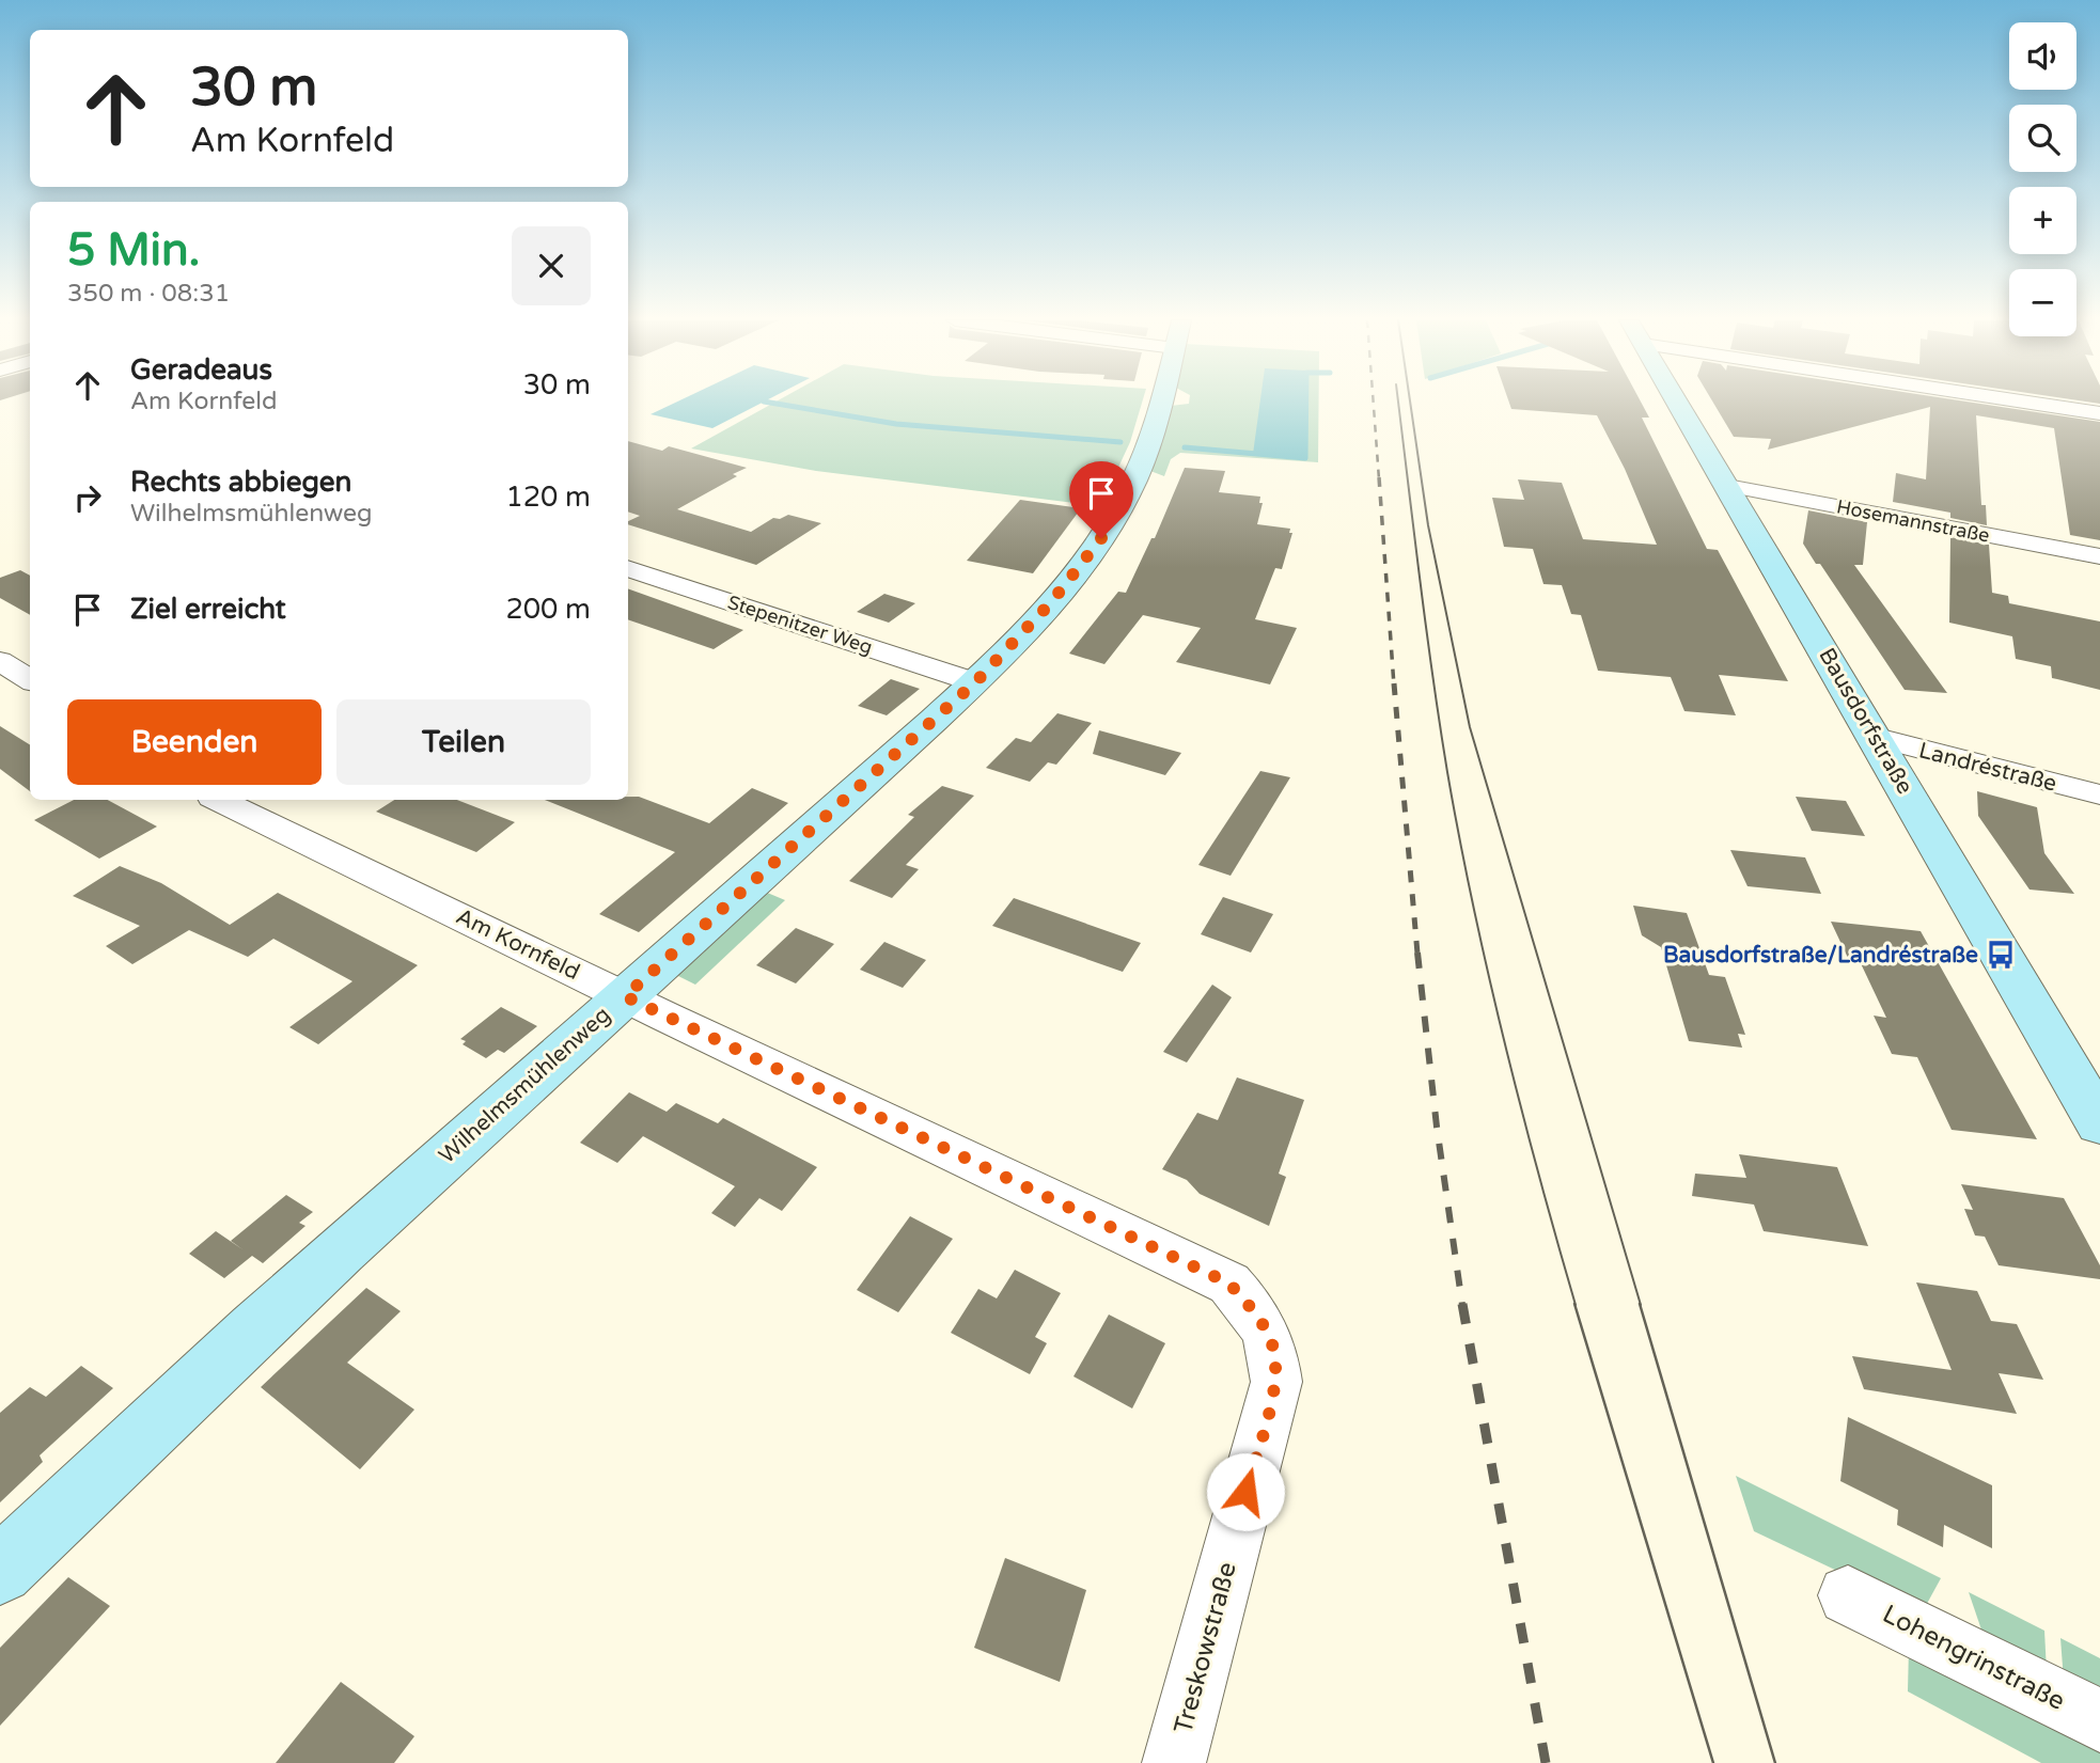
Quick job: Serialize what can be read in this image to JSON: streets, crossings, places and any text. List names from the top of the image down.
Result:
{
  "streets": {
    "street": [
      "Hosemannstraße",
      "Stepenitzer Weg",
      "Bausdorfstraße",
      "Landréstraße",
      "Am Kornfeld",
      "Wilhelmsmühlenweg",
      "Treskowstraße",
      "Lohengrinstraße"
    ]
  },
  "crossings": [
    ["Hosemannstraße", "Bausdorfstraße"],
    ["Stepenitzer Weg", "Wilhelmsmühlenweg"],
    ["Bausdorfstraße", "Landréstraße"],
    ["Am Kornfeld", "Wilhelmsmühlenweg"],
    ["Am Kornfeld", "Treskowstraße"]
  ],
  "places": {
    "bus stop": ["Bausdorfstraße/Landréstraße"]
  },
  "page": {
    "map_buttons": ["+", "−"],
    "turn": ["30 m", "Am Kornfeld"],
    "heading": ["5 Min.", "350 m · 08:31"],
    "list": [
      {
        "name": "Geradeaus",
        "note": "Am Kornfeld",
        "value": "30 m"
      },
      {
        "name": "Rechts abbiegen",
        "note": "Wilhelmsmühlenweg",
        "value": "120 m"
      },
      {
        "name": "Ziel erreicht",
        "value": "200 m"
      }
    ],
    "buttons": ["Beenden", "Teilen"]
  }
}
